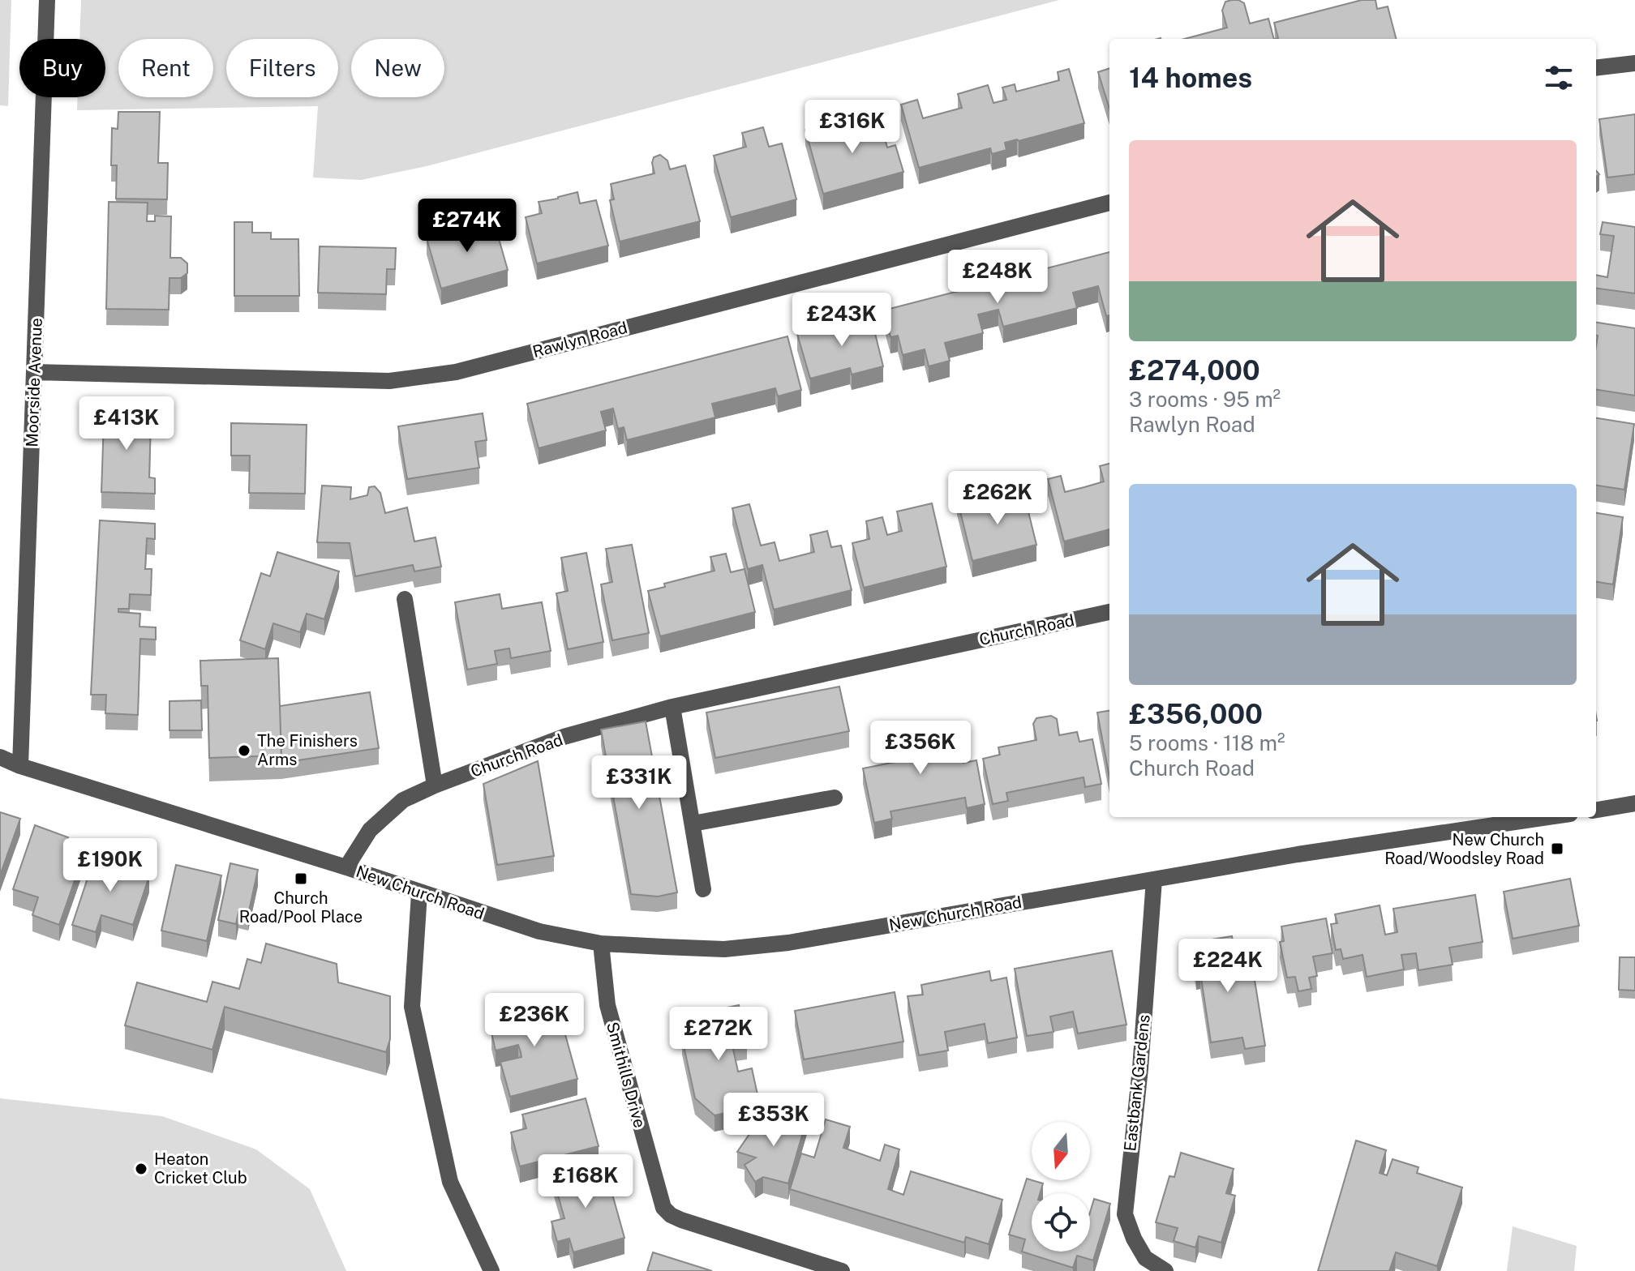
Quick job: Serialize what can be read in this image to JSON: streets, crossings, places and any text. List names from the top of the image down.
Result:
{
  "streets": {
    "street": [
      "Rawlyn Road",
      "Moorside Avenue",
      "Church Road",
      "New Church Road",
      "Smithills Drive",
      "Eastbank Gardens"
    ]
  },
  "crossings": [
    ["Rawlyn Road", "Moorside Avenue"],
    ["Church Road", "New Church Road"],
    ["New Church Road", "Smithills Drive"],
    ["New Church Road", "Eastbank Gardens"]
  ],
  "places": {
    "other": ["The Finishers Arms", "Heaton Cricket Club"],
    "transit": ["New Church Road/Woodsley Road", "Church Road/Pool Place"]
  },
  "north": "bottom",
  "page": {
    "chip": [
      "Buy",
      "Rent",
      "Filters",
      "New"
    ],
    "heading": "14 homes",
    "price": [
      "£316K",
      "£274K",
      "£248K",
      "£243K",
      "£413K",
      "£262K",
      "£356K",
      "£331K",
      "£190K",
      "£224K",
      "£236K",
      "£272K",
      "£353K",
      "£168K"
    ],
    "list": [
      {
        "name": "£274,000",
        "note": "3 rooms · 95 m² · Rawlyn Road"
      },
      {
        "name": "£356,000",
        "note": "5 rooms · 118 m² · Church Road"
      }
    ]
  }
}
